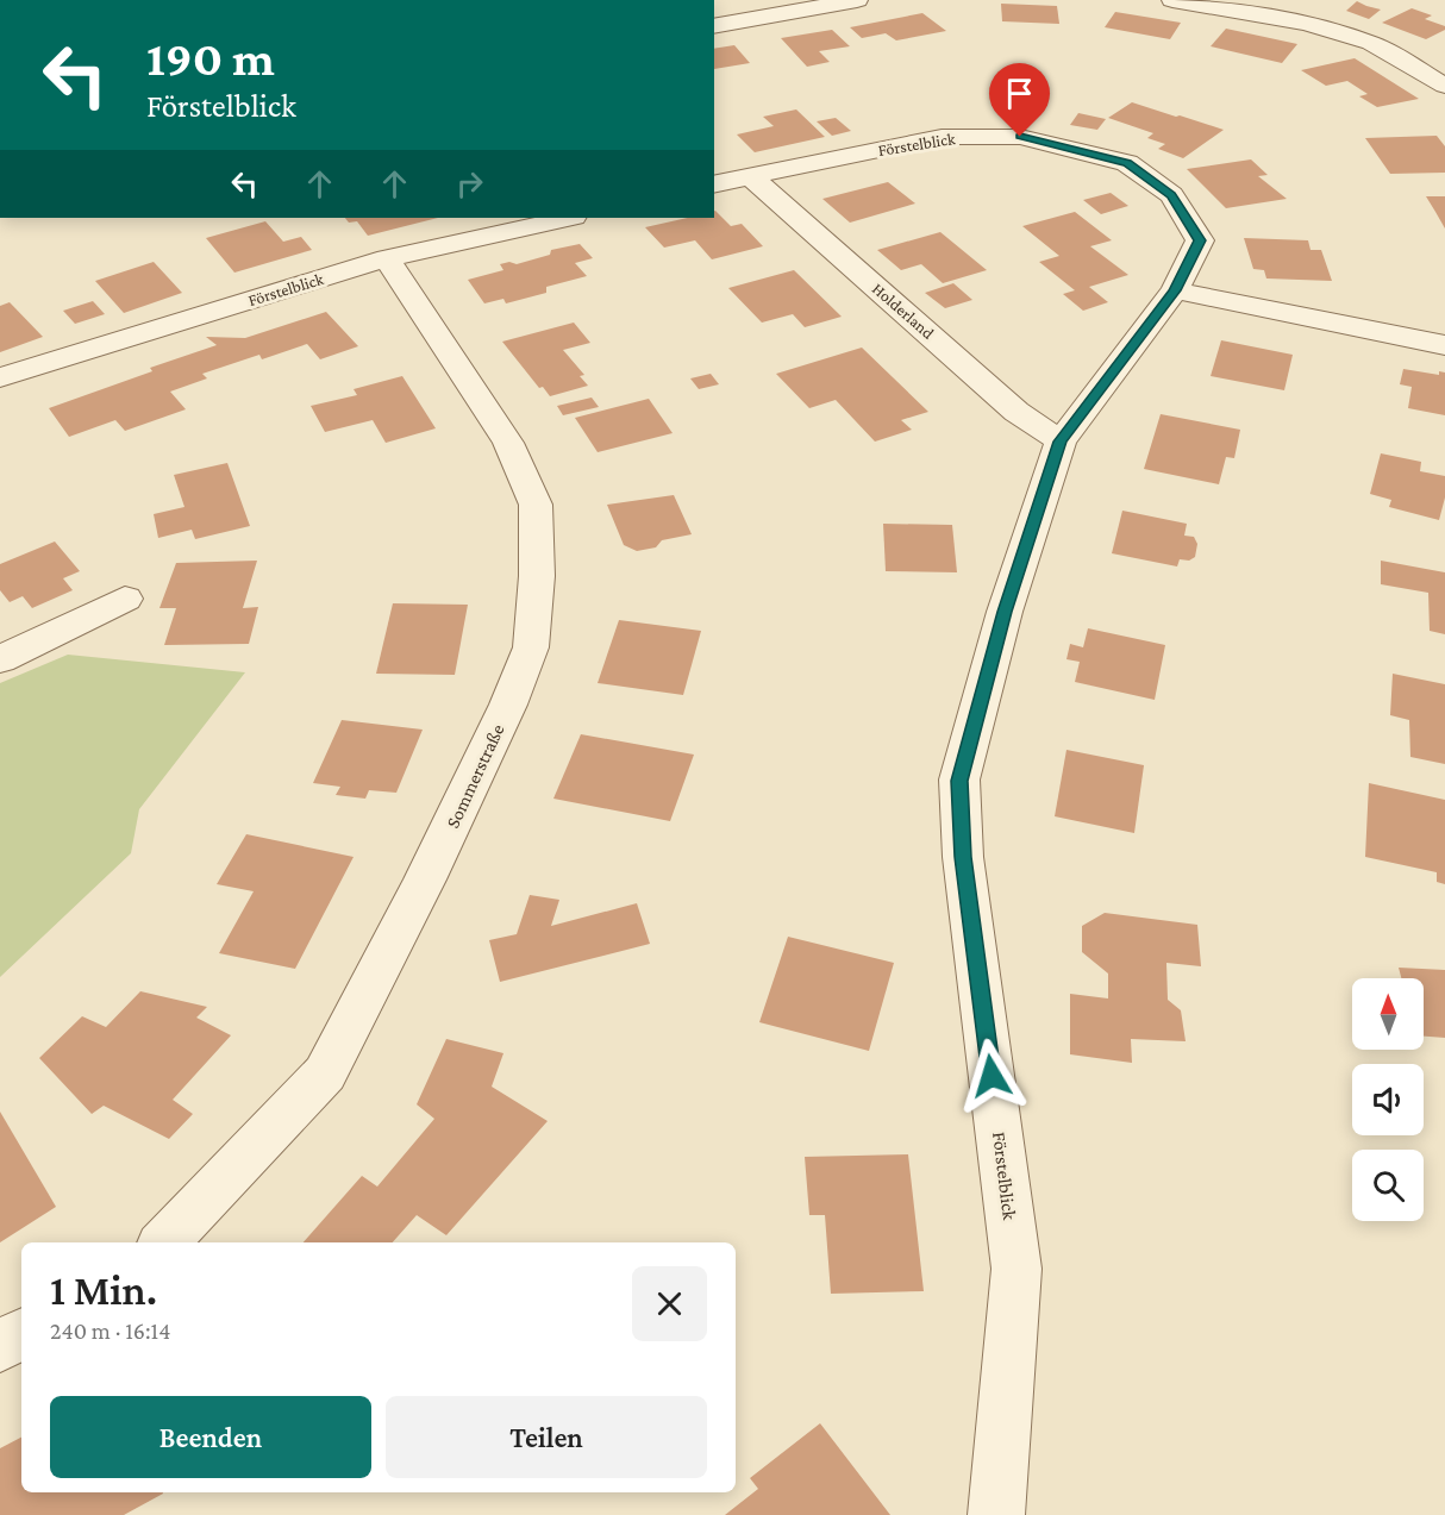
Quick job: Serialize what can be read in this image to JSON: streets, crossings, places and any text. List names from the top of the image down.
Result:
{
  "streets": {
    "street": ["Förstelblick", "Holderland", "Sommerstraße"]
  },
  "crossings": [
    ["Förstelblick", "Holderland"],
    ["Förstelblick", "Sommerstraße"]
  ],
  "north": "top",
  "page": {
    "turn": ["190 m", "Förstelblick"],
    "heading": ["1 Min.", "240 m · 16:14"],
    "buttons": ["Beenden", "Teilen"]
  }
}
